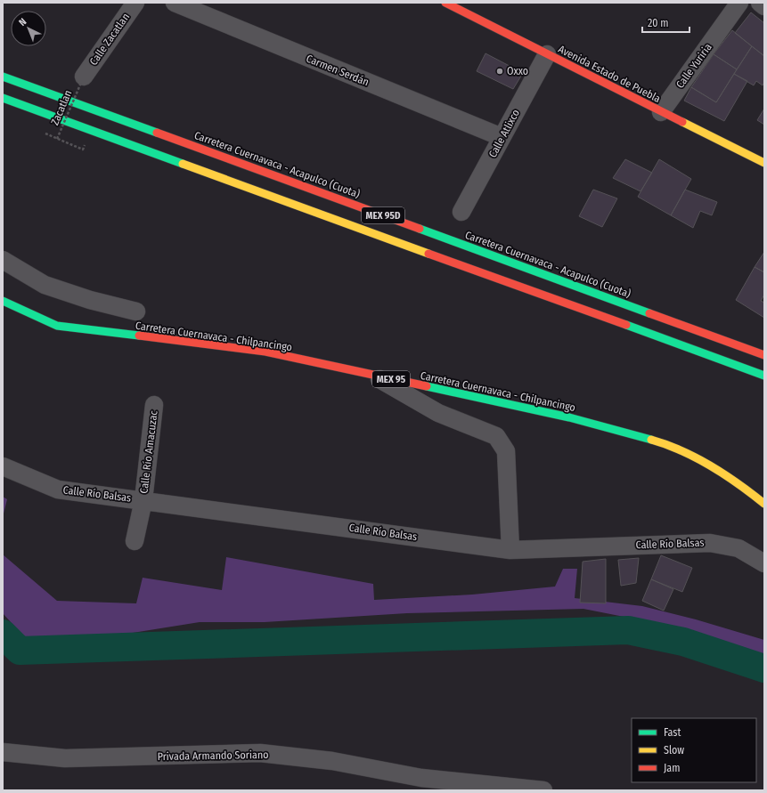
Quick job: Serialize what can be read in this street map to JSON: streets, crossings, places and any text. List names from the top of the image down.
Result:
{
  "streets": {
    "main road": [
      "Avenida Estado de Puebla",
      "Carretera Cuernavaca - Acapulco (Cuota)",
      "MEX 95D",
      "Carretera Cuernavaca - Chilpancingo",
      "MEX 95"
    ],
    "street": [
      "Calle Zacatlan",
      "Calle Yuriria",
      "Carmen Serdán",
      "Calle Atlixco",
      "Calle Río Amacuzac",
      "Calle Río Balsas",
      "Privada Armando Soriano"
    ],
    "path": ["Zacatlan"]
  },
  "crossings": [
    ["Calle Zacatlan", "Zacatlan"],
    ["Calle Yuriria", "Avenida Estado de Puebla"],
    ["Carmen Serdán", "Calle Atlixco"],
    ["Avenida Estado de Puebla", "Calle Atlixco"],
    ["Calle Río Amacuzac", "Calle Río Balsas"]
  ],
  "places": ["Oxxo"],
  "legend": ["Fast", "Slow", "Jam"],
  "scale_bar": "20 m",
  "north": "top left"
}
